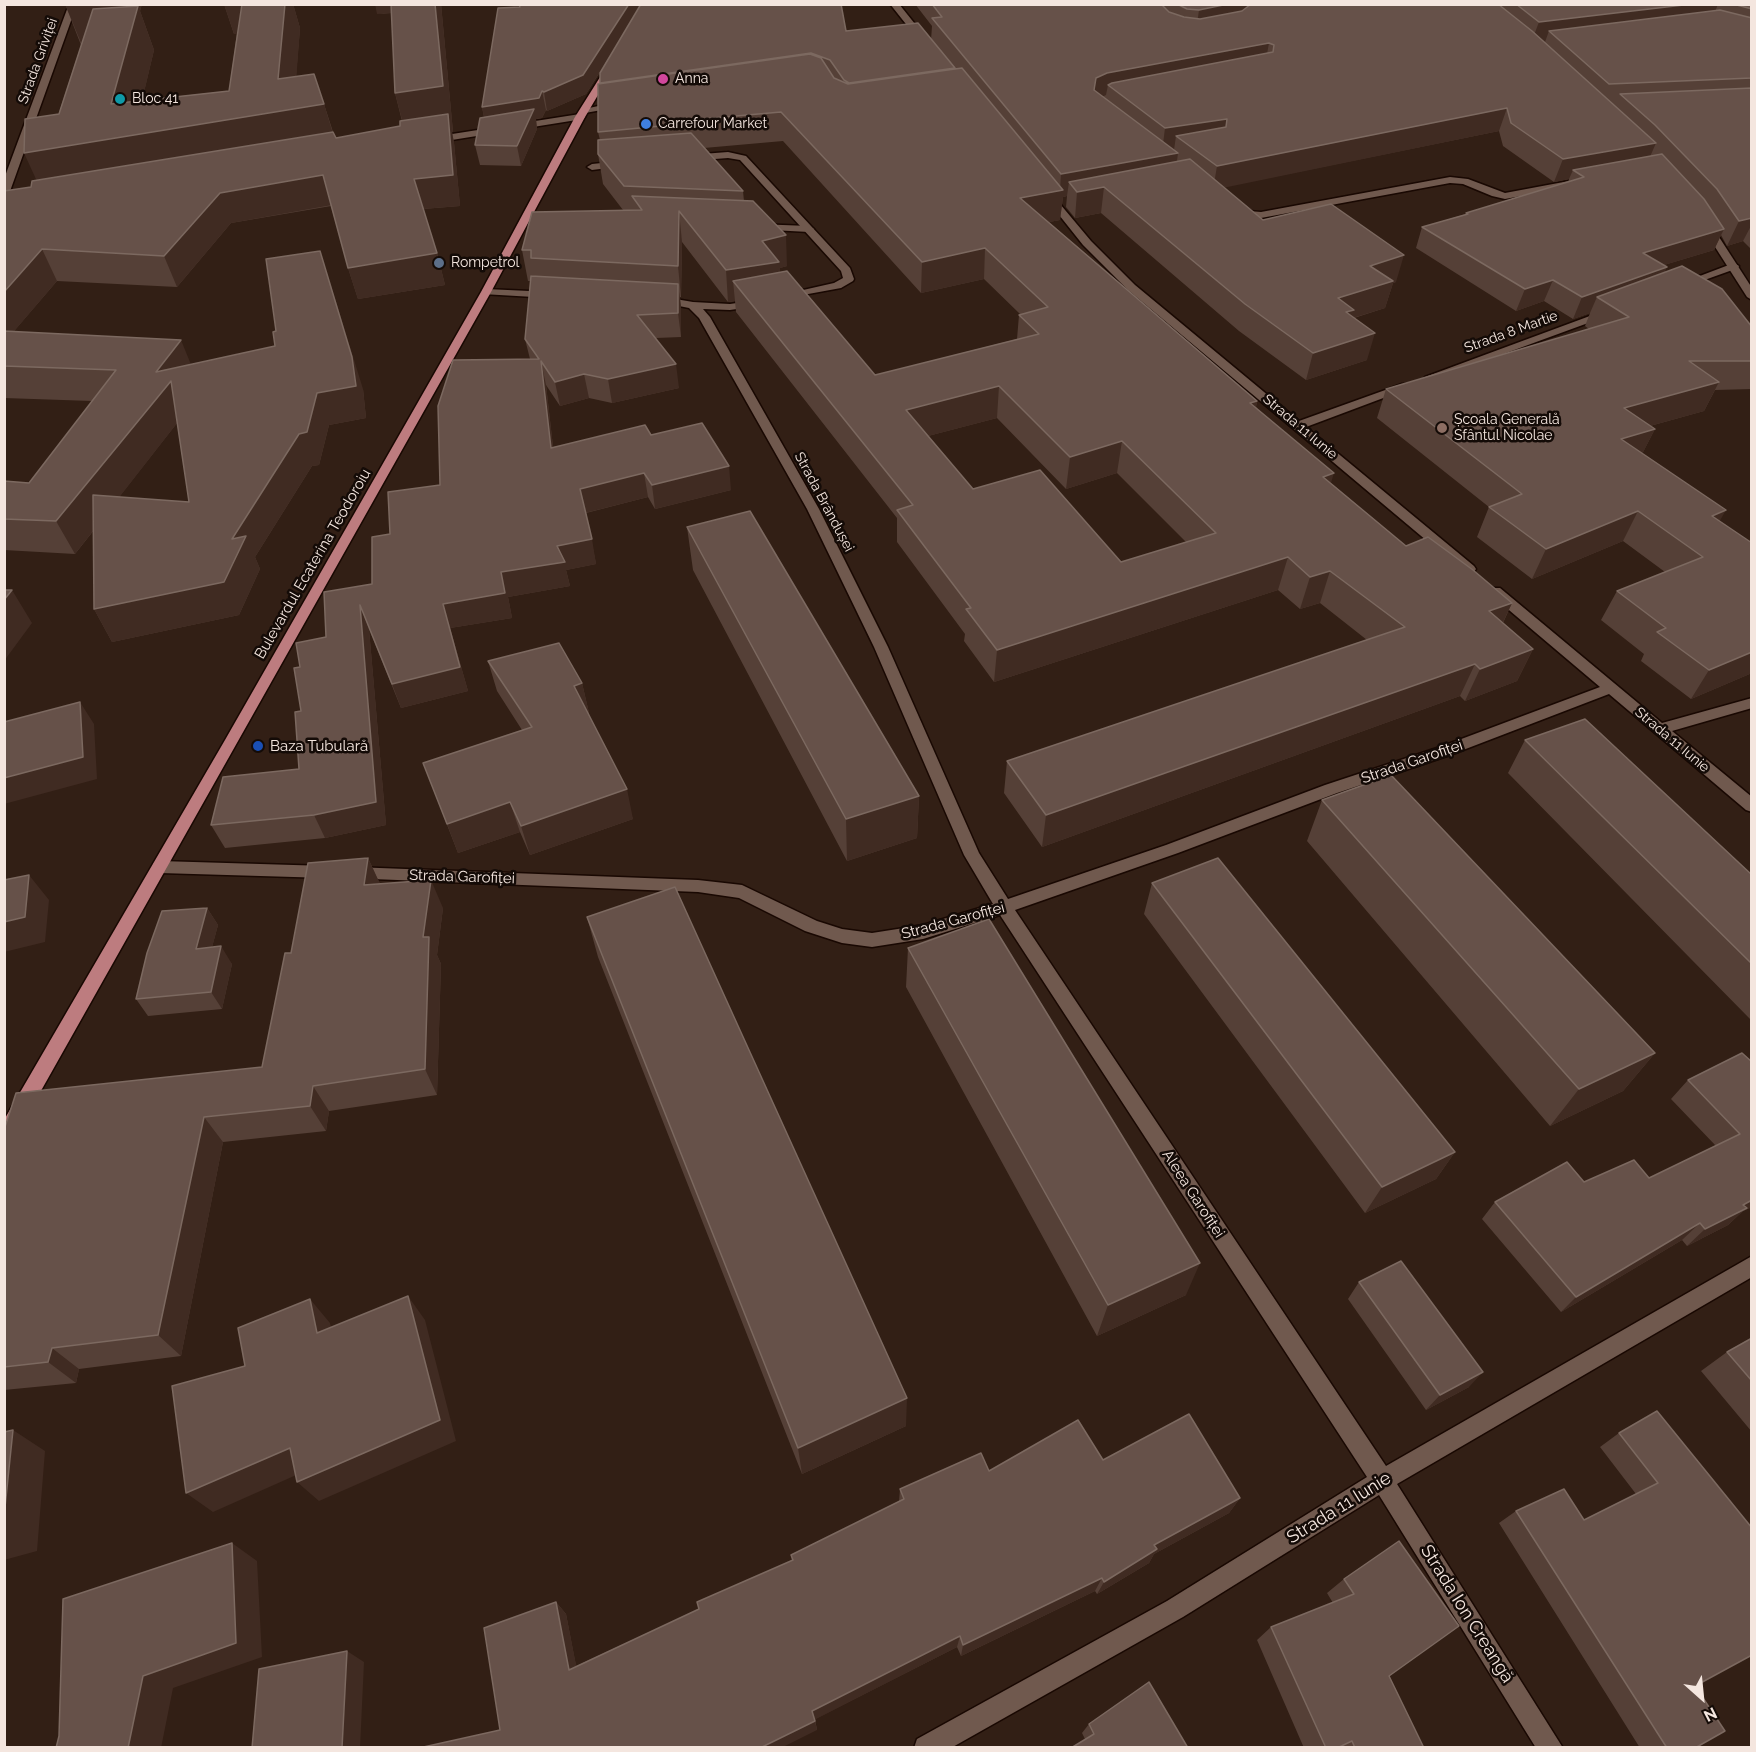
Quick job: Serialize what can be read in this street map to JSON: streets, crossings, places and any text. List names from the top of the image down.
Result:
{
  "streets": {
    "main road": ["Bulevardul Ecaterina Teodoroiu"],
    "street": [
      "Strada Griviței",
      "Strada 8 Martie",
      "Strada 11 Iunie",
      "Strada Brândușei",
      "Strada Garofiței",
      "Aleea Garofiței",
      "Strada Ion Creangă"
    ]
  },
  "crossings": [
    ["Strada 8 Martie", "Strada 11 Iunie"],
    ["Strada 11 Iunie", "Strada Garofiței"],
    ["Strada 11 Iunie", "Aleea Garofiței"],
    ["Strada 11 Iunie", "Strada Ion Creangă"],
    ["Strada Brândușei", "Strada Garofiței"],
    ["Strada Brândușei", "Aleea Garofiței"],
    ["Bulevardul Ecaterina Teodoroiu", "Strada Garofiței"],
    ["Strada Garofiței", "Aleea Garofiței"],
    ["Aleea Garofiței", "Strada Ion Creangă"]
  ],
  "places": [
    "Anna",
    "Bloc 41",
    "Carrefour Market",
    "Rompetrol",
    "Școala Generală Sfântul Nicolae",
    "Baza Tubulară"
  ],
  "north": "bottom right"
}
